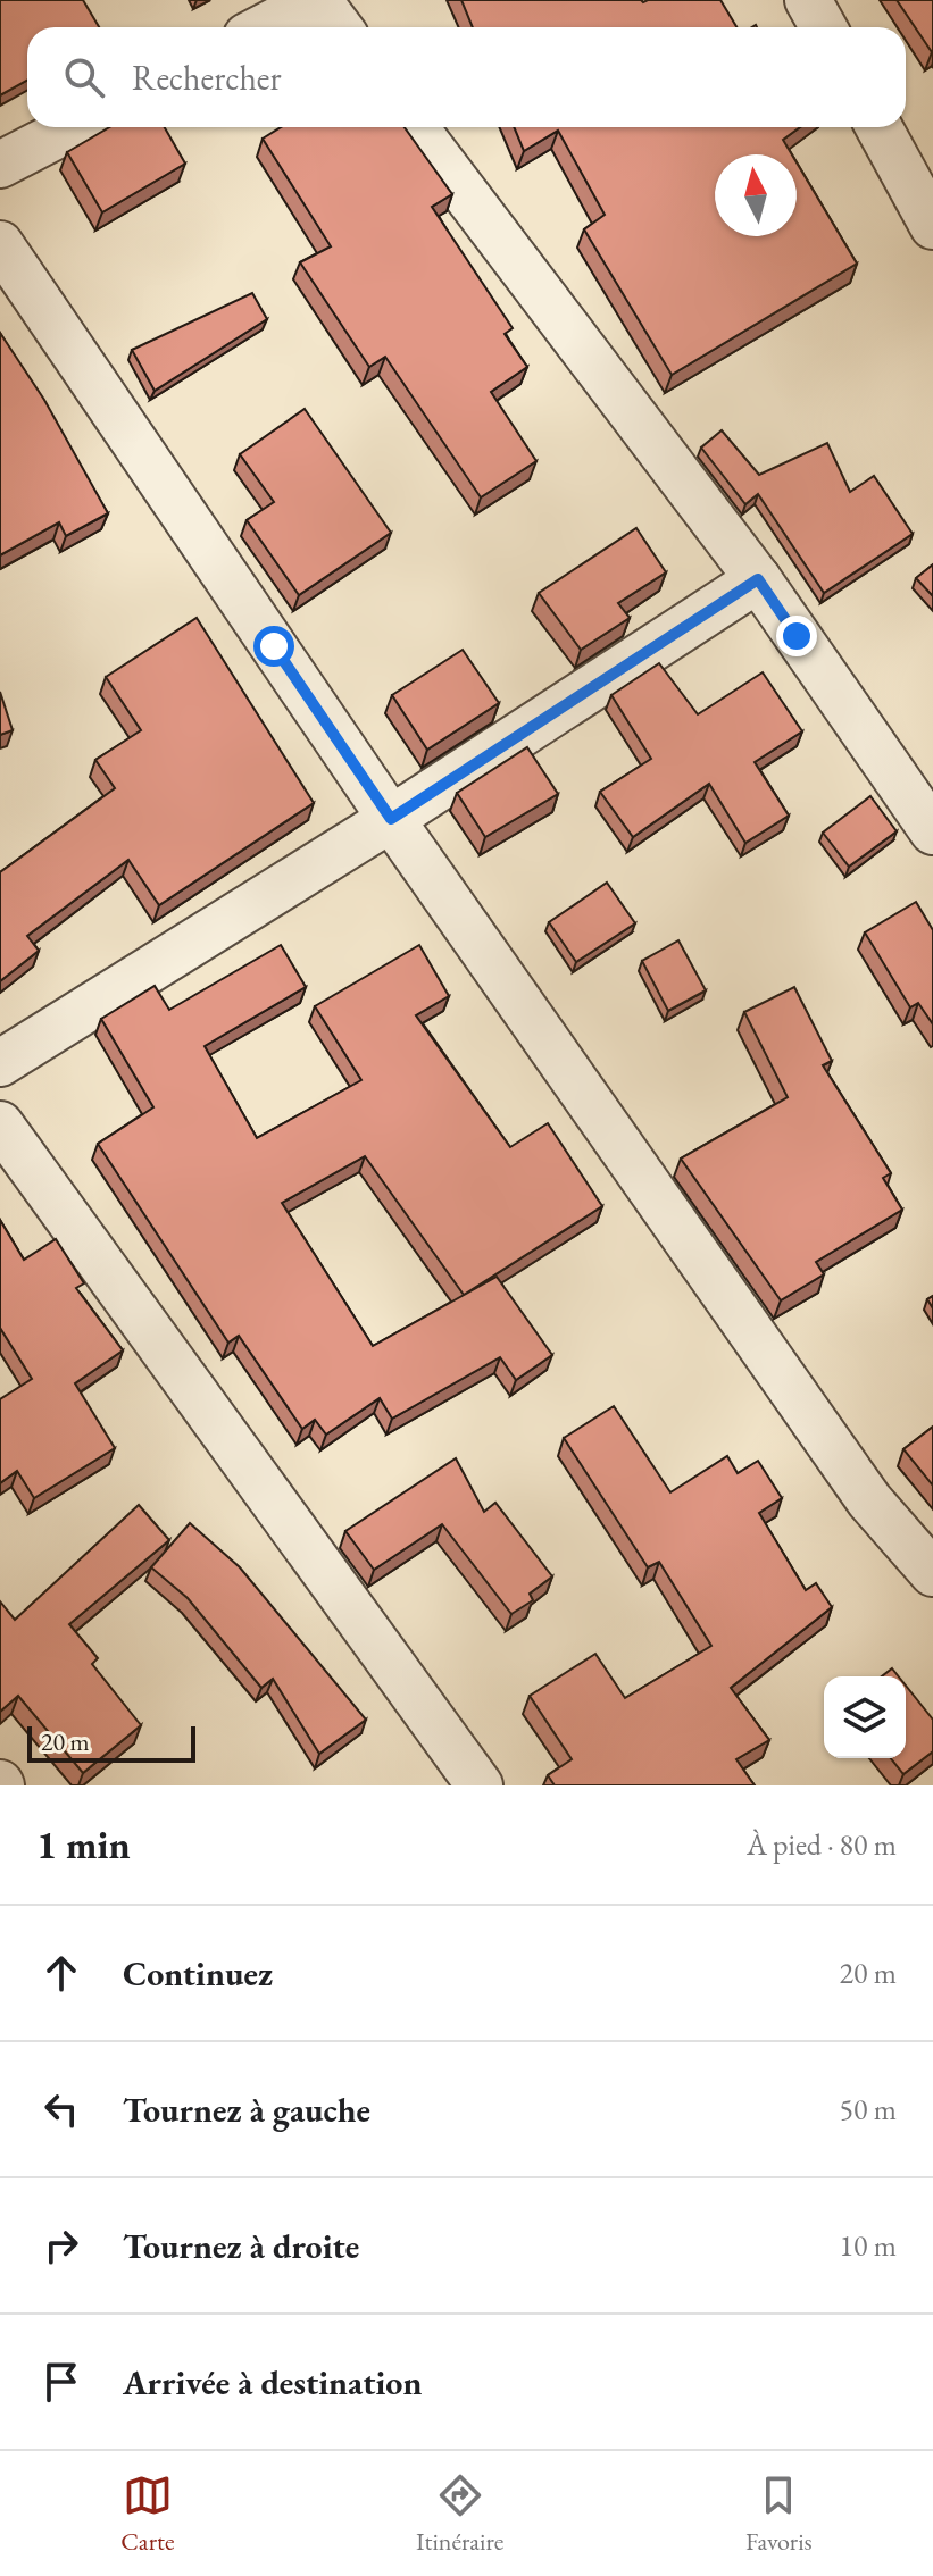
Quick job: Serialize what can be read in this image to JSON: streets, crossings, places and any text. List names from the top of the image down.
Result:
{
  "scale_bar": "20 m",
  "north": "top",
  "page": {
    "search": "Rechercher",
    "scale": "20 m",
    "heading": ["1 min", "À pied · 80 m"],
    "list": [
      ["Continuez", "20 m"],
      ["Tournez à gauche", "50 m"],
      ["Tournez à droite", "10 m"],
      "Arrivée à destination"
    ],
    "nav": ["Carte", "Itinéraire", "Favoris"]
  }
}
